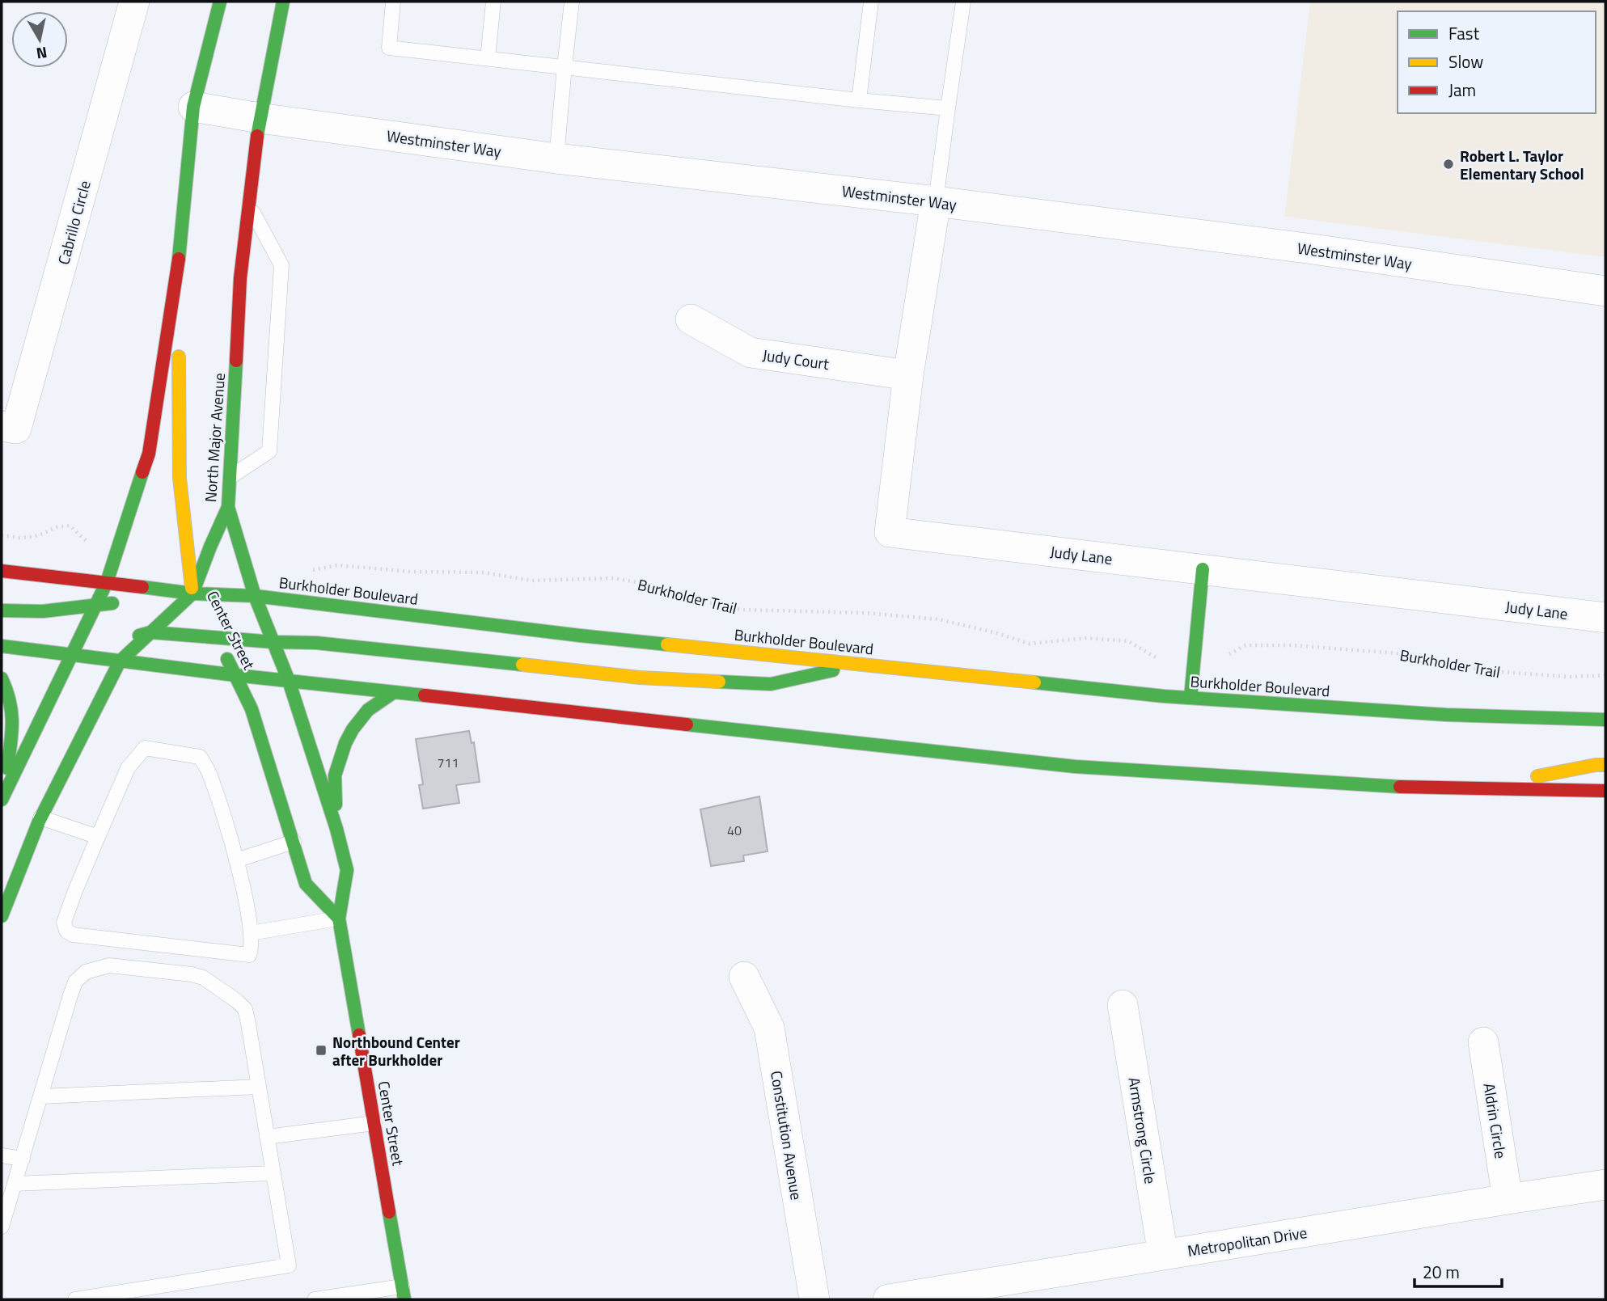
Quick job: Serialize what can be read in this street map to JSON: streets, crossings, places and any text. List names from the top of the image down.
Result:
{
  "streets": {
    "main road": ["North Major Avenue", "Burkholder Boulevard", "Center Street"],
    "street": [
      "Westminster Way",
      "Cabrillo Circle",
      "Judy Court",
      "Judy Lane",
      "Aldrin Circle",
      "Armstrong Circle",
      "Constitution Avenue",
      "Metropolitan Drive"
    ],
    "path": ["Burkholder Trail"]
  },
  "crossings": [
    ["Westminster Way", "North Major Avenue"],
    ["Westminster Way", "Judy Lane"],
    ["Judy Court", "Judy Lane"],
    ["North Major Avenue", "Burkholder Boulevard"],
    ["North Major Avenue", "Center Street"],
    ["Burkholder Boulevard", "Center Street"],
    ["Aldrin Circle", "Metropolitan Drive"],
    ["Armstrong Circle", "Metropolitan Drive"]
  ],
  "places": {
    "other": ["Robert L. Taylor Elementary School"],
    "transit": ["Northbound Center after Burkholder"]
  },
  "house_numbers": ["711", "40"],
  "legend": ["Fast", "Slow", "Jam"],
  "scale_bar": "20 m",
  "north": "bottom"
}
